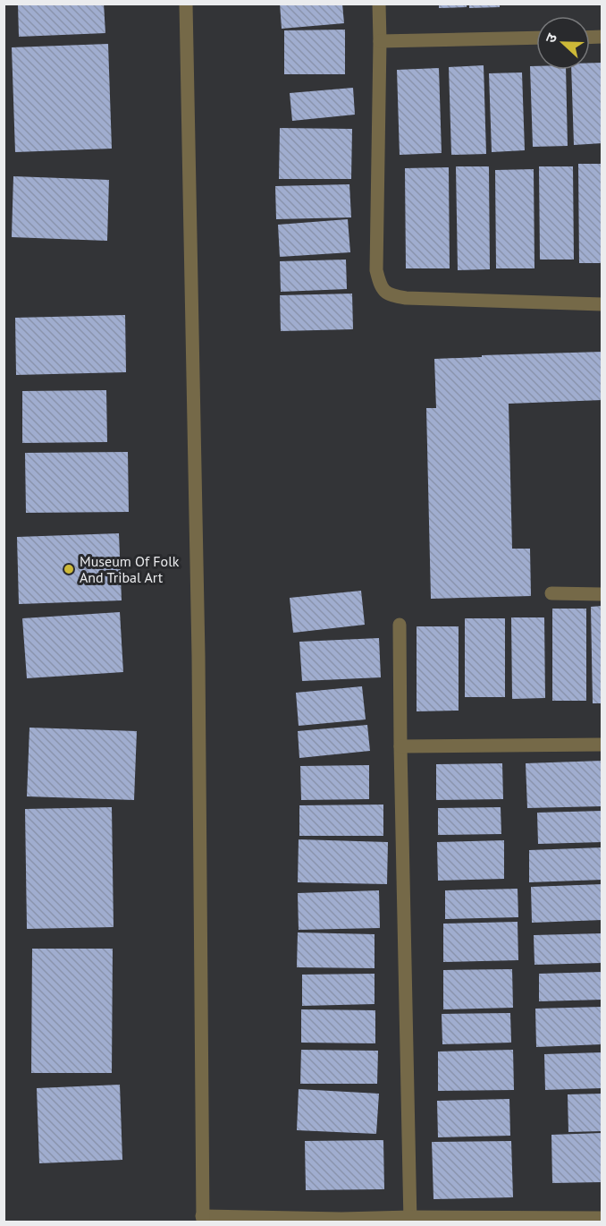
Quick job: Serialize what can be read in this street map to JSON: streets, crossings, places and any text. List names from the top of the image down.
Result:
{
  "places": ["Museum Of Folk And Tribal Art"],
  "north": "left"
}
